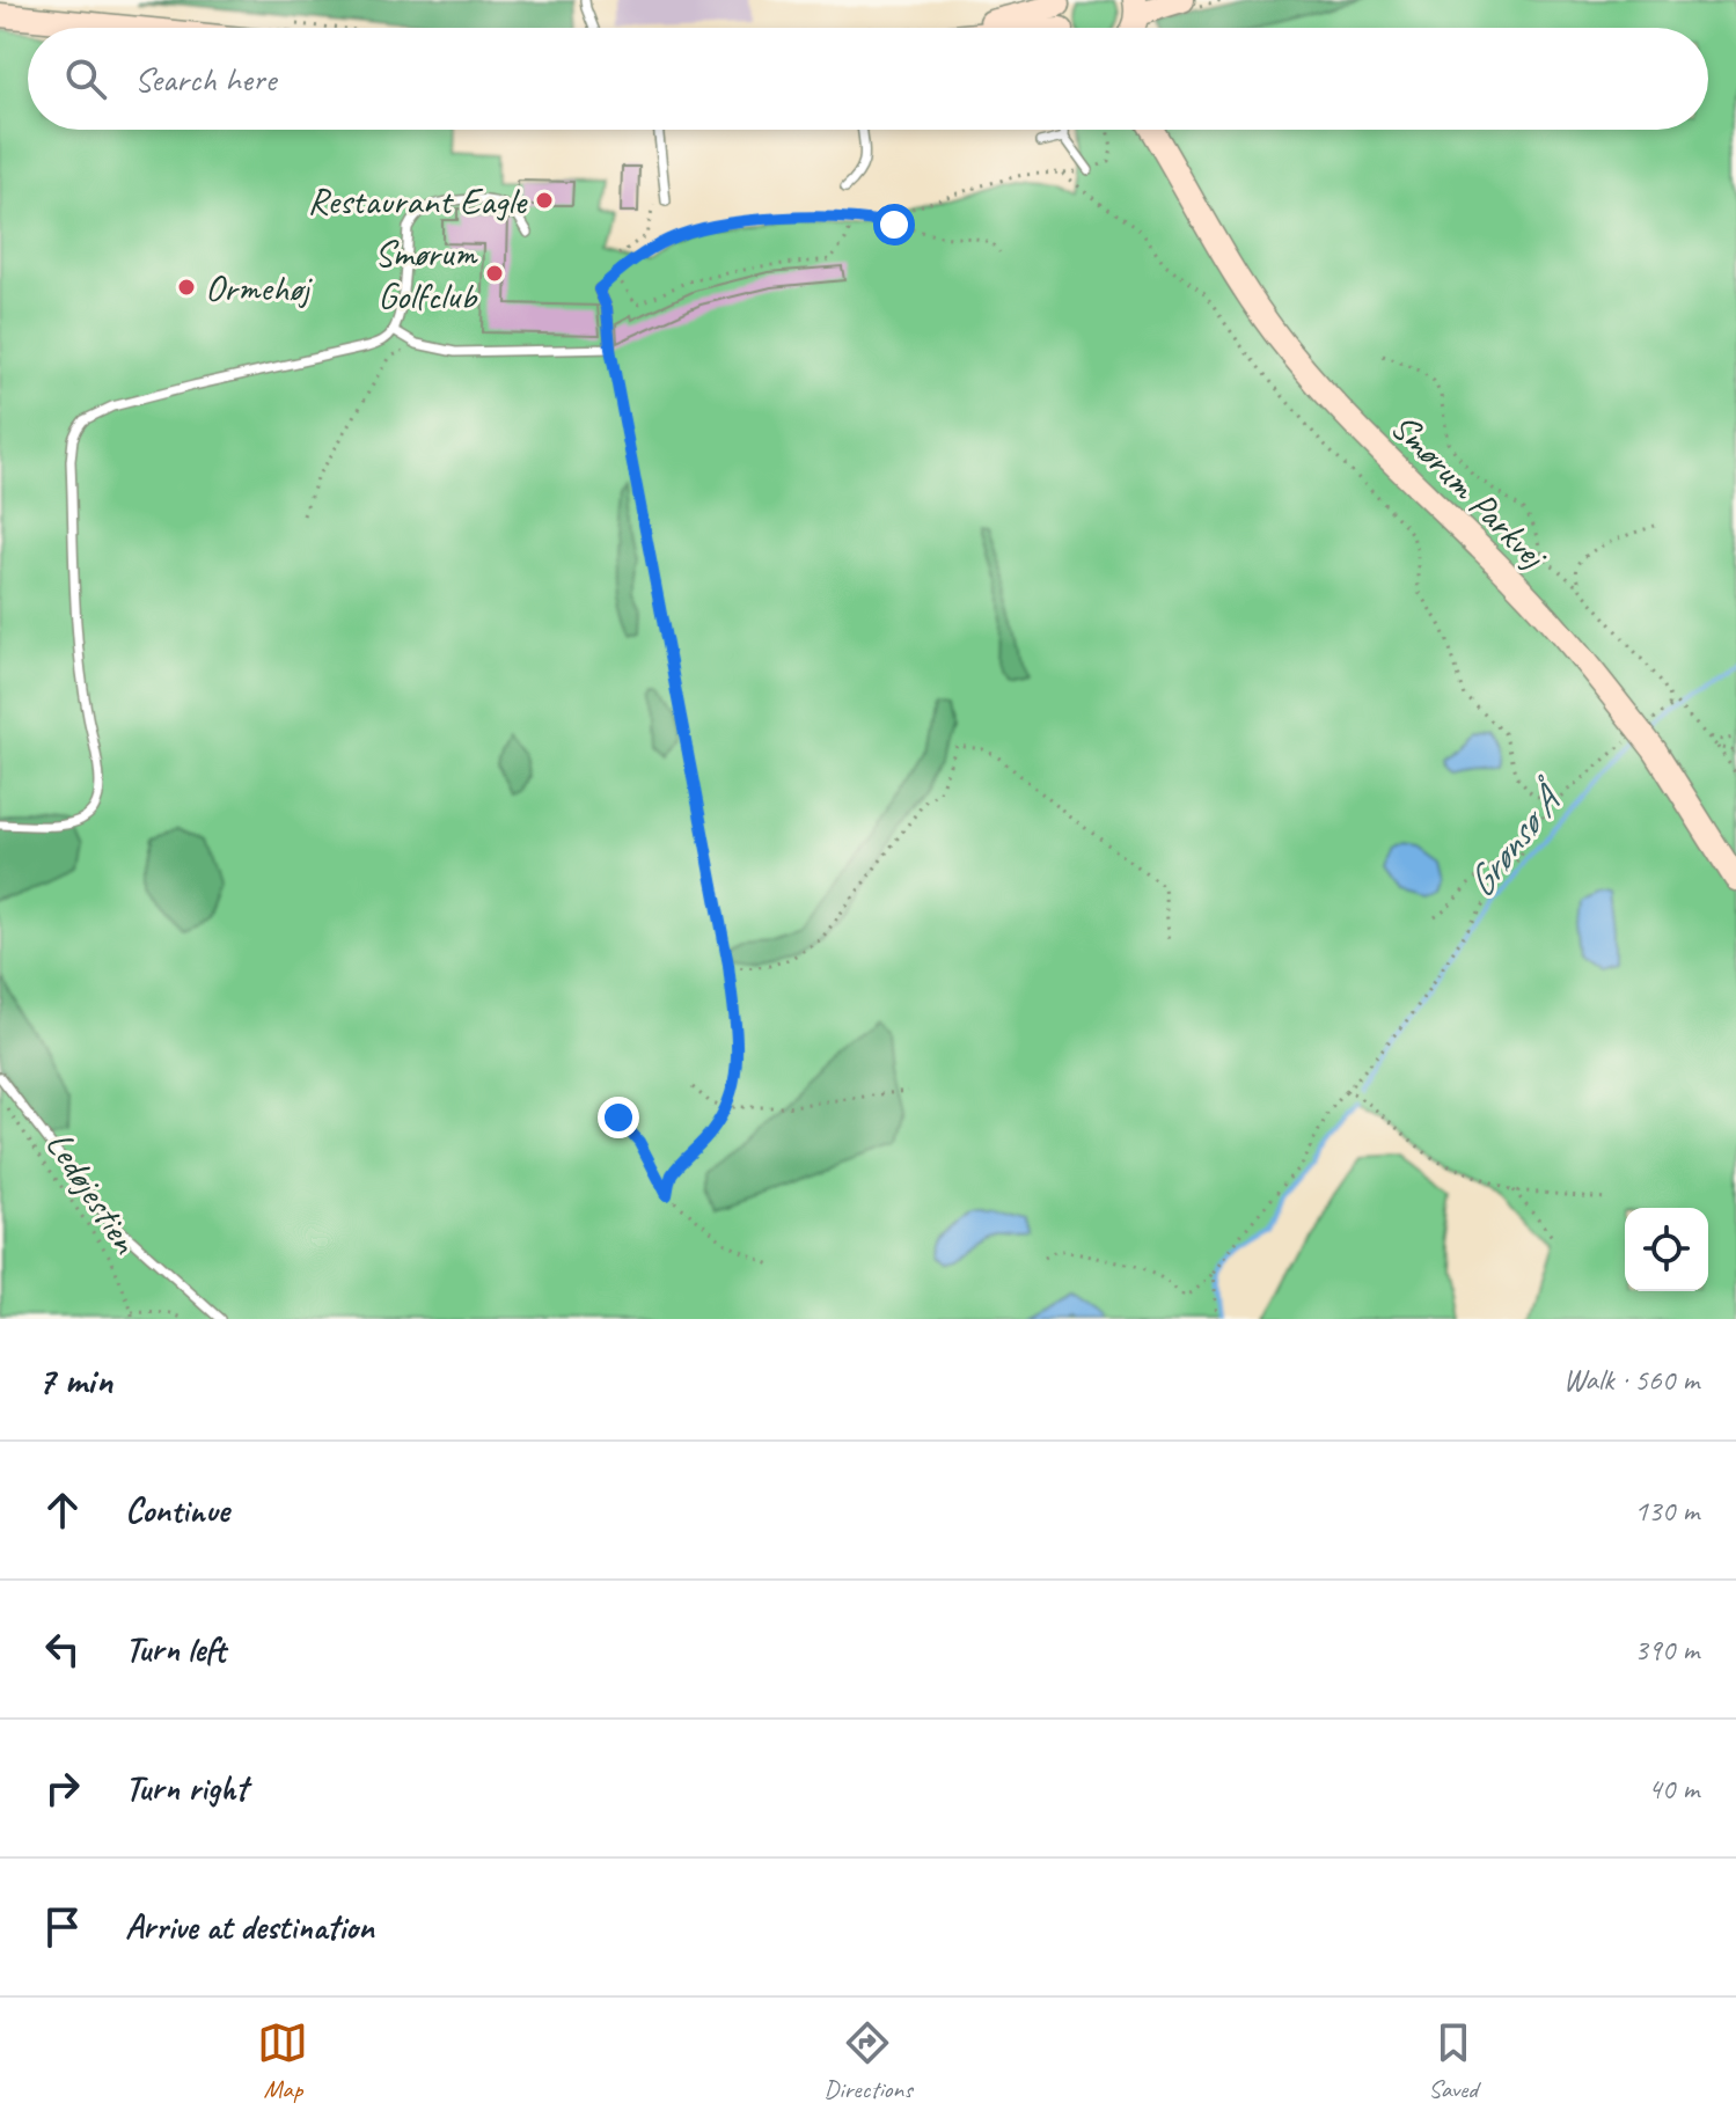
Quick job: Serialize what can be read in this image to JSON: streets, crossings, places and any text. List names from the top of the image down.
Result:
{
  "streets": {
    "street": ["Smørum Parkvej"],
    "path": ["Ledøjestien"]
  },
  "water": ["Grønsø Å"],
  "places": ["Restaurant Eagle", "Smørum Golfclub", "Ormehøj"],
  "page": {
    "search": "Search here",
    "heading": ["7 min", "Walk · 560 m"],
    "list": [
      ["Continue", "130 m"],
      ["Turn left", "390 m"],
      ["Turn right", "40 m"],
      "Arrive at destination"
    ],
    "nav": ["Map", "Directions", "Saved"]
  }
}
